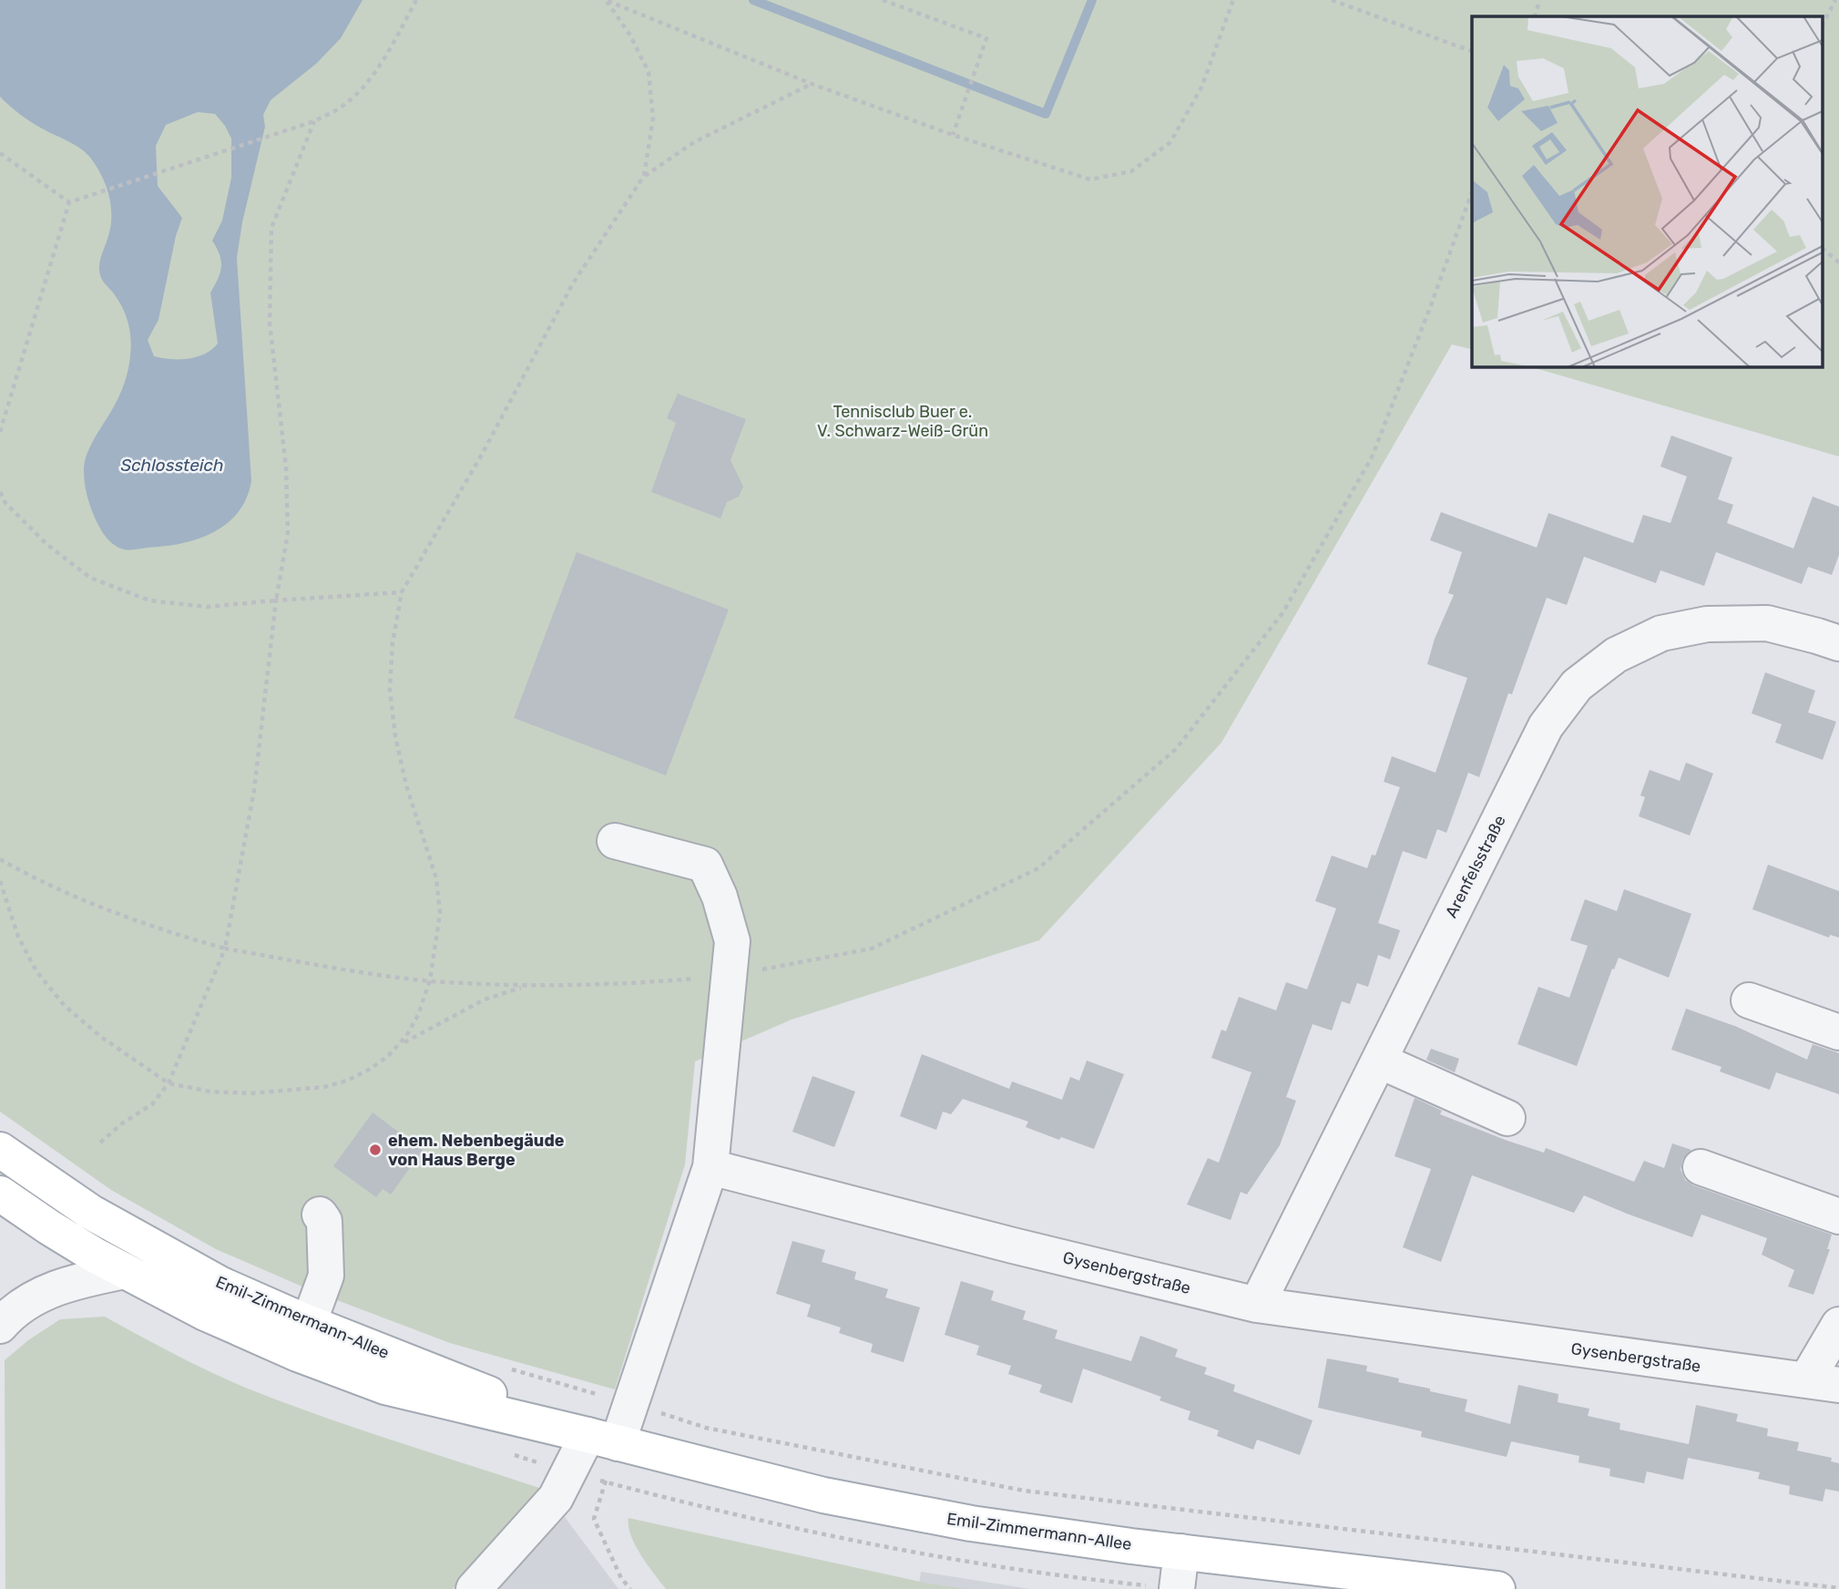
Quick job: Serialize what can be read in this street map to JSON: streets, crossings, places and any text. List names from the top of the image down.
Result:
{
  "streets": {
    "main road": ["Emil-Zimmermann-Allee"],
    "street": ["Arenfelsstraße", "Gysenbergstraße"]
  },
  "crossings": [
    ["Arenfelsstraße", "Gysenbergstraße"]
  ],
  "water": ["Schlossteich"],
  "parks": ["Tennisclub Buer e. V. Schwarz-Weiß-Grün"],
  "places": ["ehem. Nebenbegäude von Haus Berge"]
}
